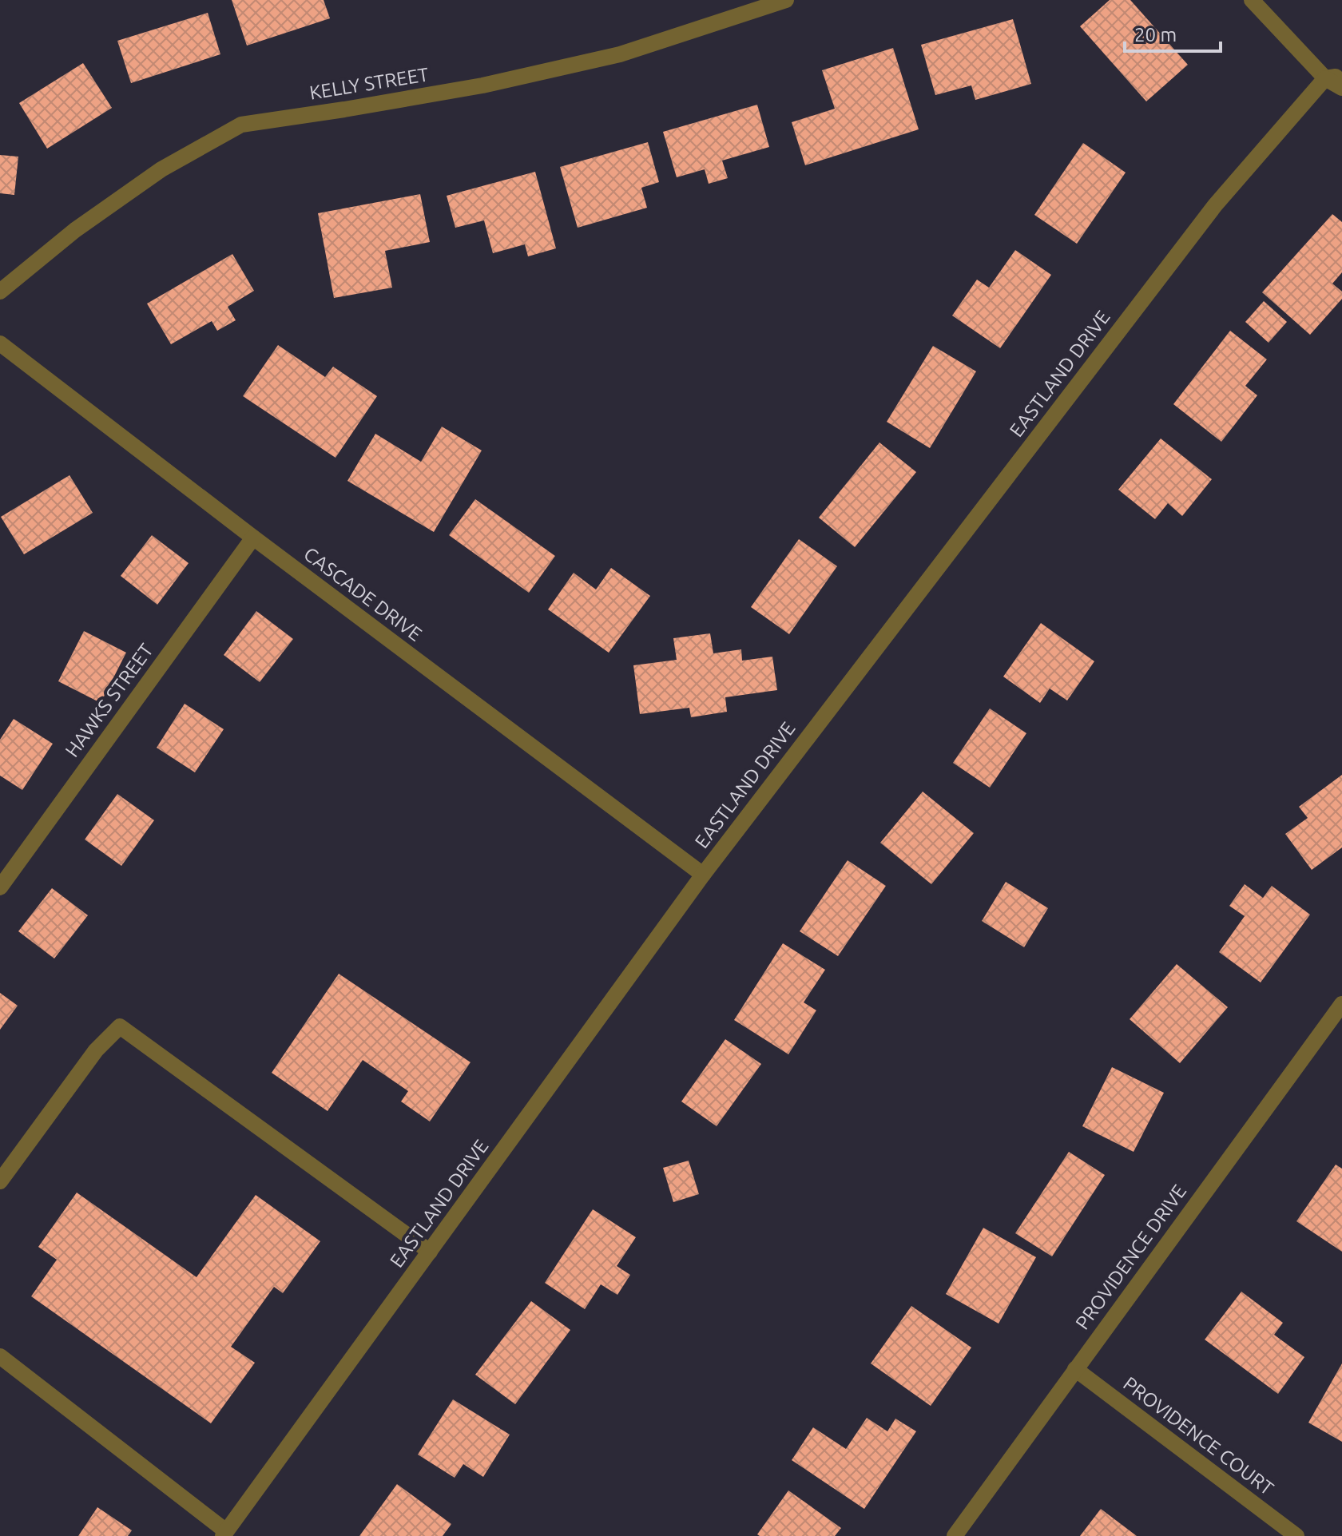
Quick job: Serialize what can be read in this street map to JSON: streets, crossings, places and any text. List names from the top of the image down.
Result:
{
  "streets": {
    "street": [
      "KELLY STREET",
      "EASTLAND DRIVE",
      "CASCADE DRIVE",
      "HAWKS STREET",
      "PROVIDENCE DRIVE",
      "PROVIDENCE COURT"
    ]
  },
  "crossings": [
    ["EASTLAND DRIVE", "CASCADE DRIVE"],
    ["CASCADE DRIVE", "HAWKS STREET"],
    ["PROVIDENCE DRIVE", "PROVIDENCE COURT"]
  ],
  "scale_bar": "20 m"
}
